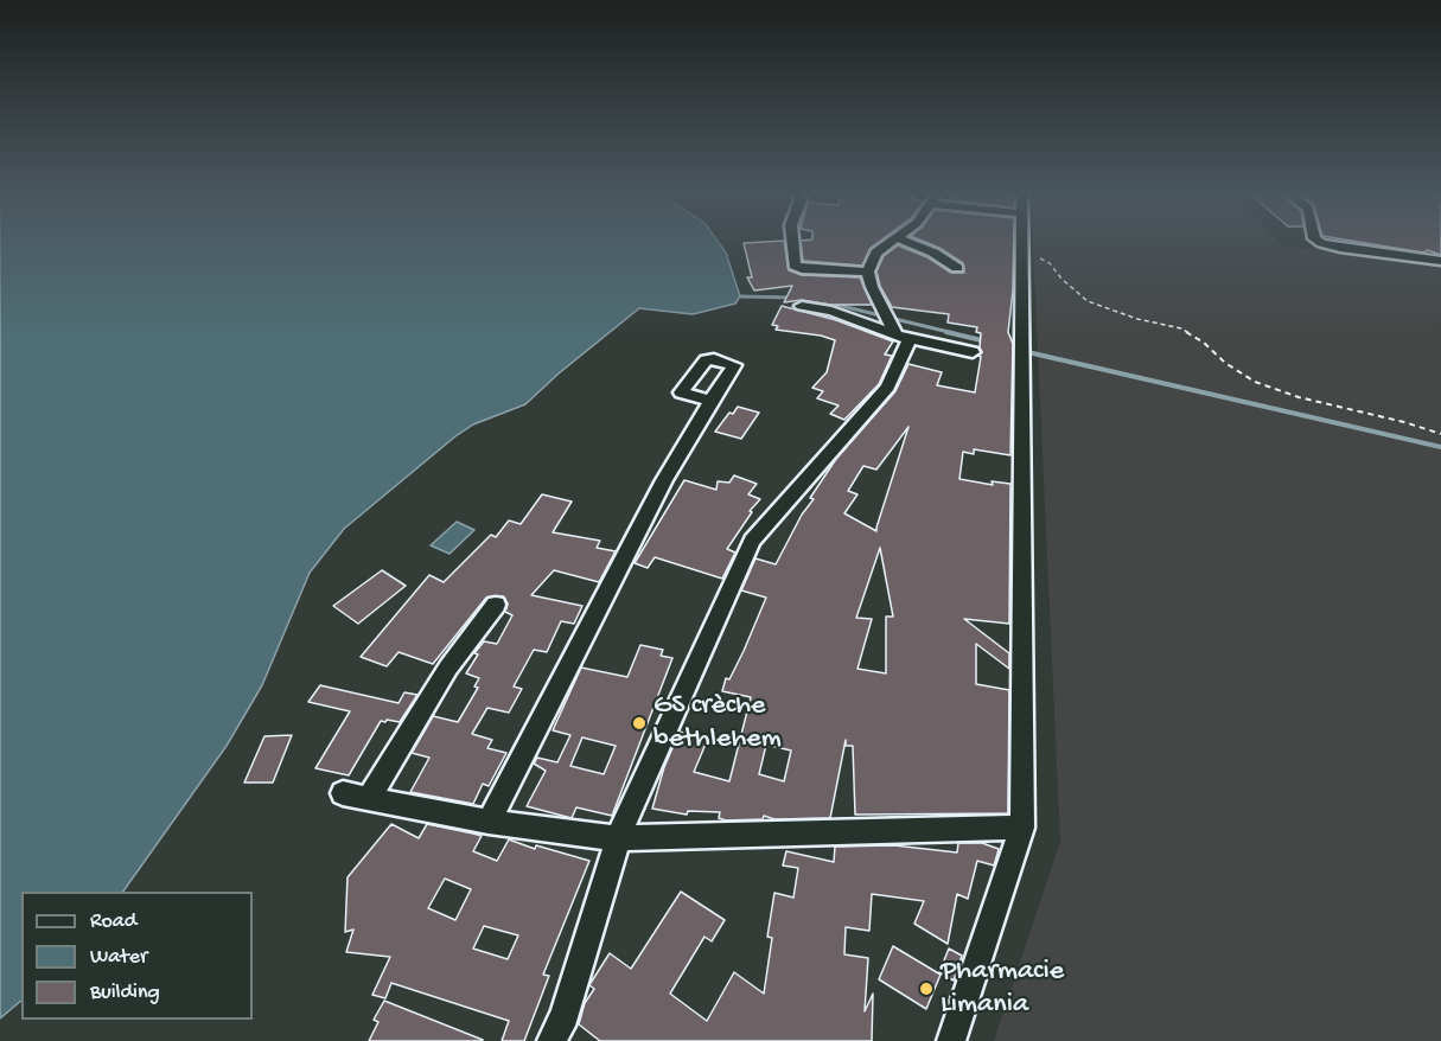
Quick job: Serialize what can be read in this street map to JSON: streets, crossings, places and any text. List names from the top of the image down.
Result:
{
  "places": ["GS crèche bethlehem", "Pharmacie Limania"],
  "legend": ["Road", "Water", "Building"]
}
